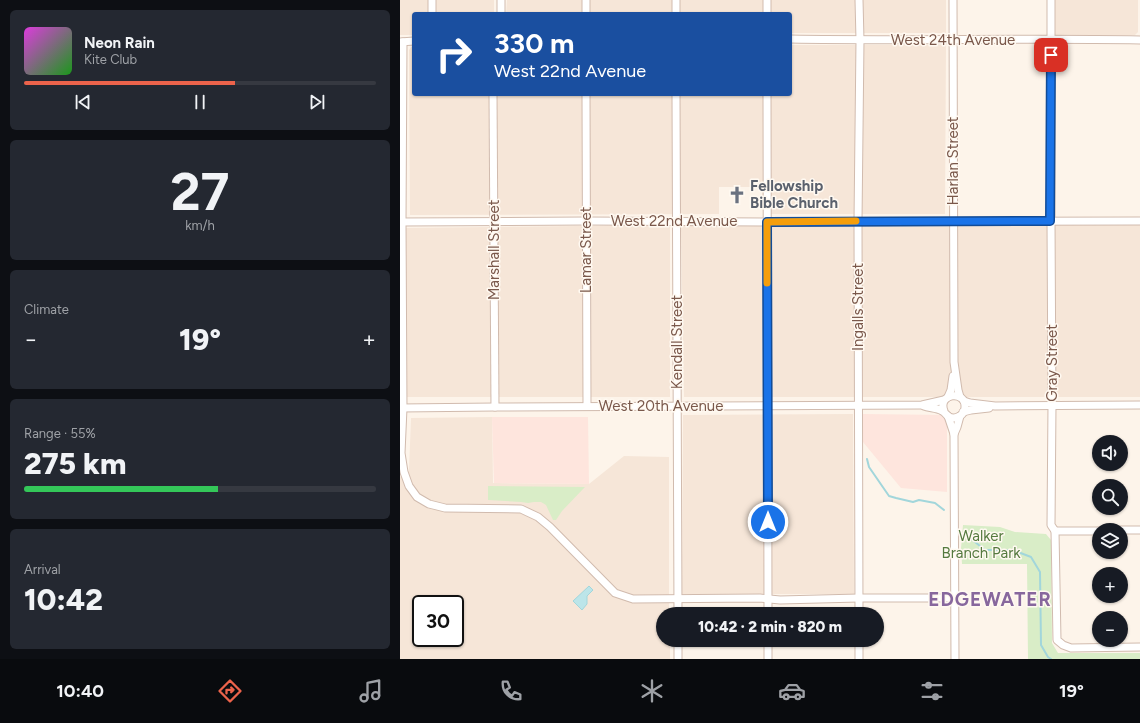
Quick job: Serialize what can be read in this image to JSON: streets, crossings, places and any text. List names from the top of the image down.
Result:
{
  "streets": {
    "street": [
      "West 24th Avenue",
      "Harlan Street",
      "West 22nd Avenue",
      "Marshall Street",
      "Lamar Street",
      "Ingalls Street",
      "Kendall Street",
      "Gray Street",
      "West 20th Avenue"
    ]
  },
  "crossings": [
    ["West 24th Avenue", "Harlan Street"],
    ["West 24th Avenue", "Ingalls Street"],
    ["West 24th Avenue", "Gray Street"],
    ["Harlan Street", "West 22nd Avenue"],
    ["Harlan Street", "West 20th Avenue"],
    ["West 22nd Avenue", "Marshall Street"],
    ["West 22nd Avenue", "Lamar Street"],
    ["West 22nd Avenue", "Ingalls Street"],
    ["West 22nd Avenue", "Kendall Street"],
    ["West 22nd Avenue", "Gray Street"],
    ["Marshall Street", "West 20th Avenue"],
    ["Lamar Street", "West 20th Avenue"],
    ["Ingalls Street", "West 20th Avenue"],
    ["Kendall Street", "West 20th Avenue"]
  ],
  "districts": ["EDGEWATER"],
  "parks": ["Walker Branch Park"],
  "places": {
    "church": ["Fellowship Bible Church"]
  },
  "page": {
    "turn": ["330 m", "West 22nd Avenue"],
    "song": ["Neon Rain", "Kite Club"],
    "tile": [
      ["27", "km/h"],
      "Climate",
      ["Range · 55%", "275 km"],
      ["Arrival", "10:42"]
    ],
    "heat": ["−", "19°", "+"],
    "map_buttons": ["+", "−"],
    "limit": "30",
    "trip": "10:42 · 2 min · 820 m",
    "tabs": ["10:40", "19°"]
  }
}
